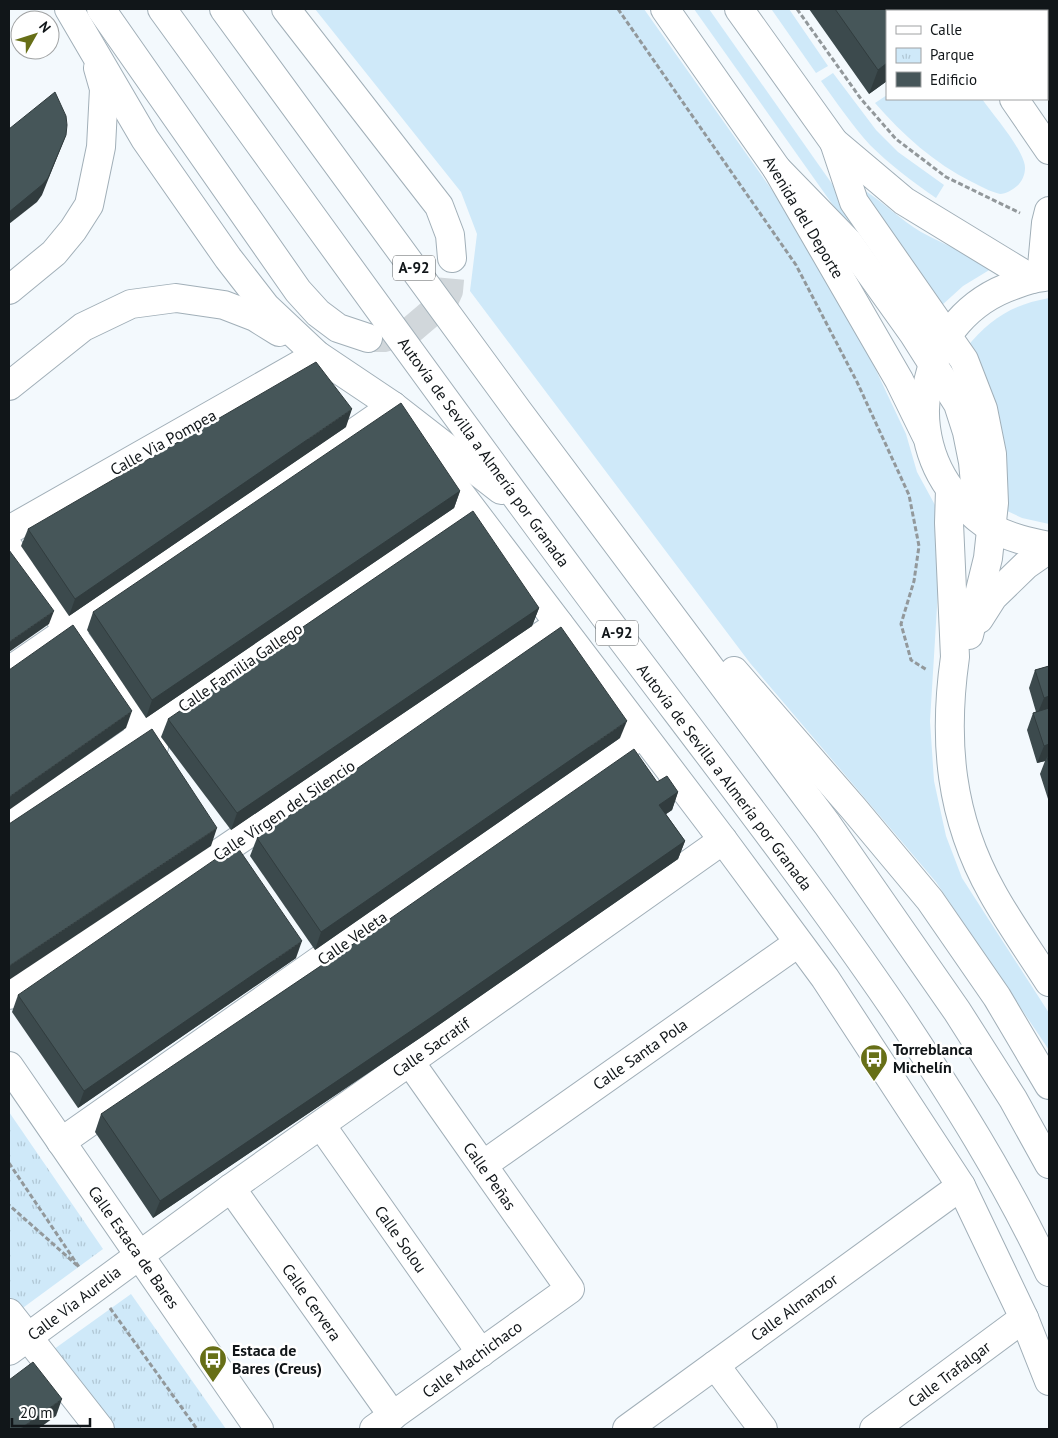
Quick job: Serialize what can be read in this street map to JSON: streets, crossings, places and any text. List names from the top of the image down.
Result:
{
  "streets": {
    "main road": [
      "Avenida del Deporte",
      "A-92",
      "Calle Via Pompea",
      "Autovía de Sevilla a Almería por Granada",
      "Calle Familia Gallego",
      "Calle Virgen del Silencio",
      "Calle Veleta",
      "Calle Sacratif",
      "Calle Santa Pola",
      "Calle Peñas",
      "Calle Solou",
      "Calle Estaca de Bares",
      "Calle Cervera",
      "Calle Via Aurelia",
      "Calle Almanzor",
      "Calle Machichaco",
      "Calle Trafalgar"
    ]
  },
  "crossings": [
    ["Calle Veleta", "Calle Estaca de Bares"],
    ["Calle Sacratif", "Calle Peñas"],
    ["Calle Sacratif", "Calle Solou"],
    ["Calle Sacratif", "Calle Estaca de Bares"],
    ["Calle Sacratif", "Calle Cervera"],
    ["Calle Sacratif", "Calle Via Aurelia"],
    ["Calle Santa Pola", "Calle Peñas"],
    ["Calle Peñas", "Calle Machichaco"],
    ["Calle Solou", "Calle Machichaco"],
    ["Calle Estaca de Bares", "Calle Via Aurelia"],
    ["Calle Cervera", "Calle Machichaco"]
  ],
  "places": {
    "bus stop": ["Torreblanca Michelín", "Estaca de Bares (Creus)"]
  },
  "legend": ["Calle", "Parque", "Edificio"],
  "scale_bar": "20 m",
  "north": "top right"
}
